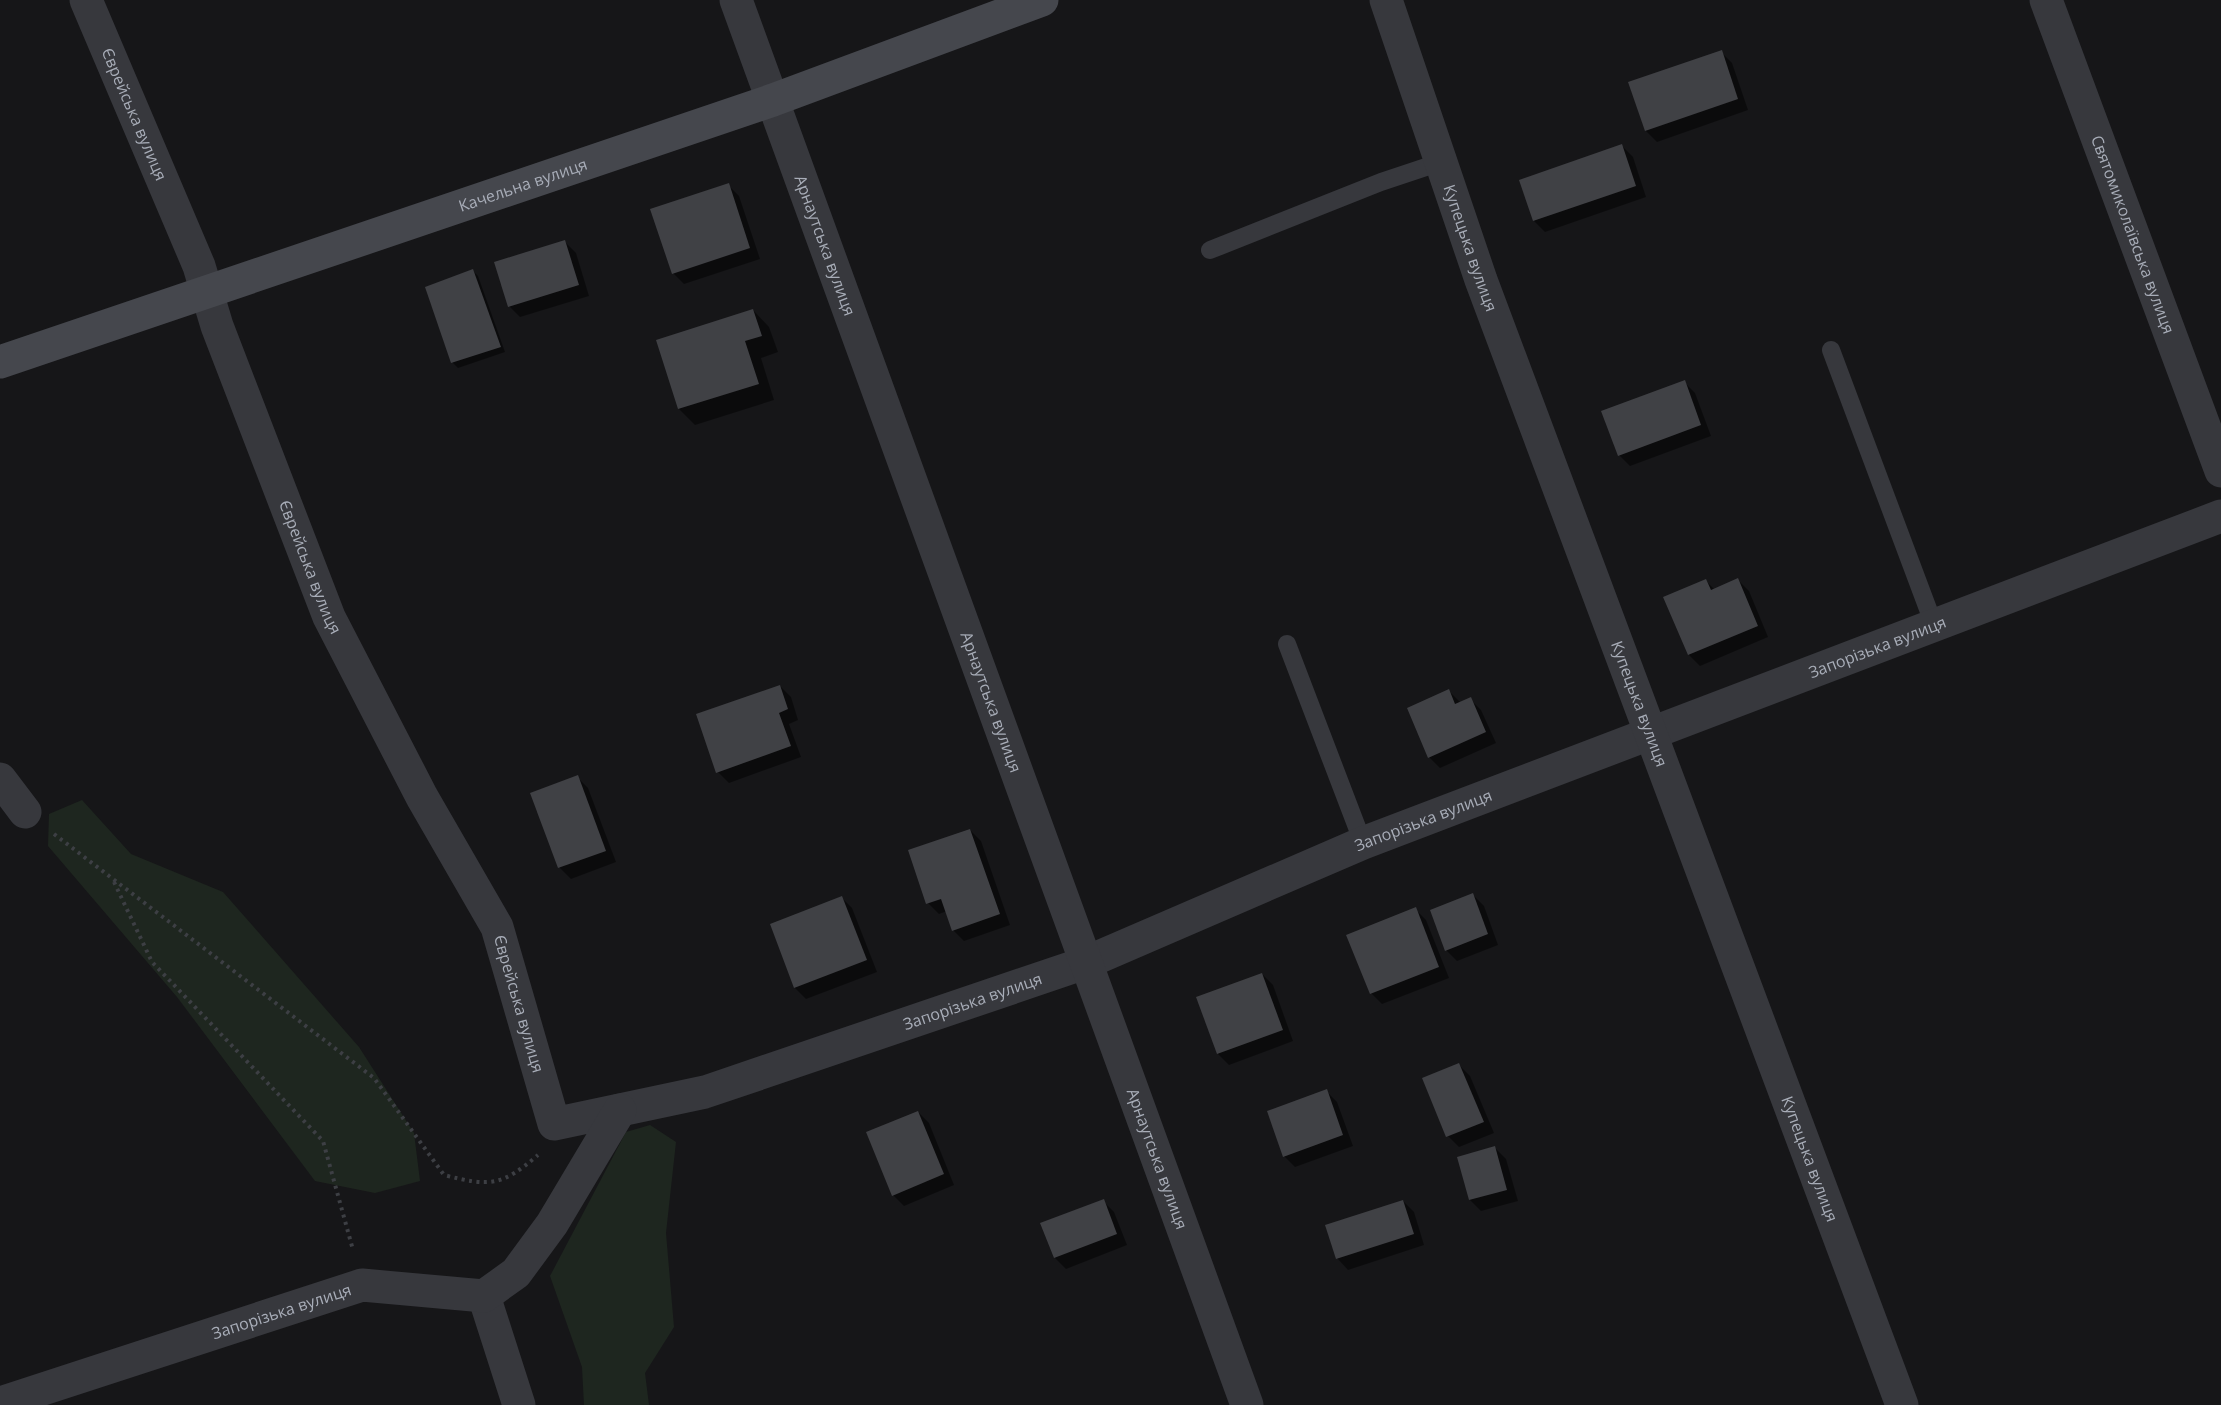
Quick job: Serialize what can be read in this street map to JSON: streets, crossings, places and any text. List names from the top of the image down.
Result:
{
  "streets": {
    "street": [
      "Єврейська вулиця",
      "Качельна вулиця",
      "Святомиколаївська вулиця",
      "Арнаутська вулиця",
      "Купецька вулиця",
      "Запорізька вулиця"
    ]
  },
  "crossings": [
    ["Єврейська вулиця", "Качельна вулиця"],
    ["Єврейська вулиця", "Запорізька вулиця"],
    ["Качельна вулиця", "Арнаутська вулиця"],
    ["Арнаутська вулиця", "Запорізька вулиця"],
    ["Купецька вулиця", "Запорізька вулиця"]
  ]
}
